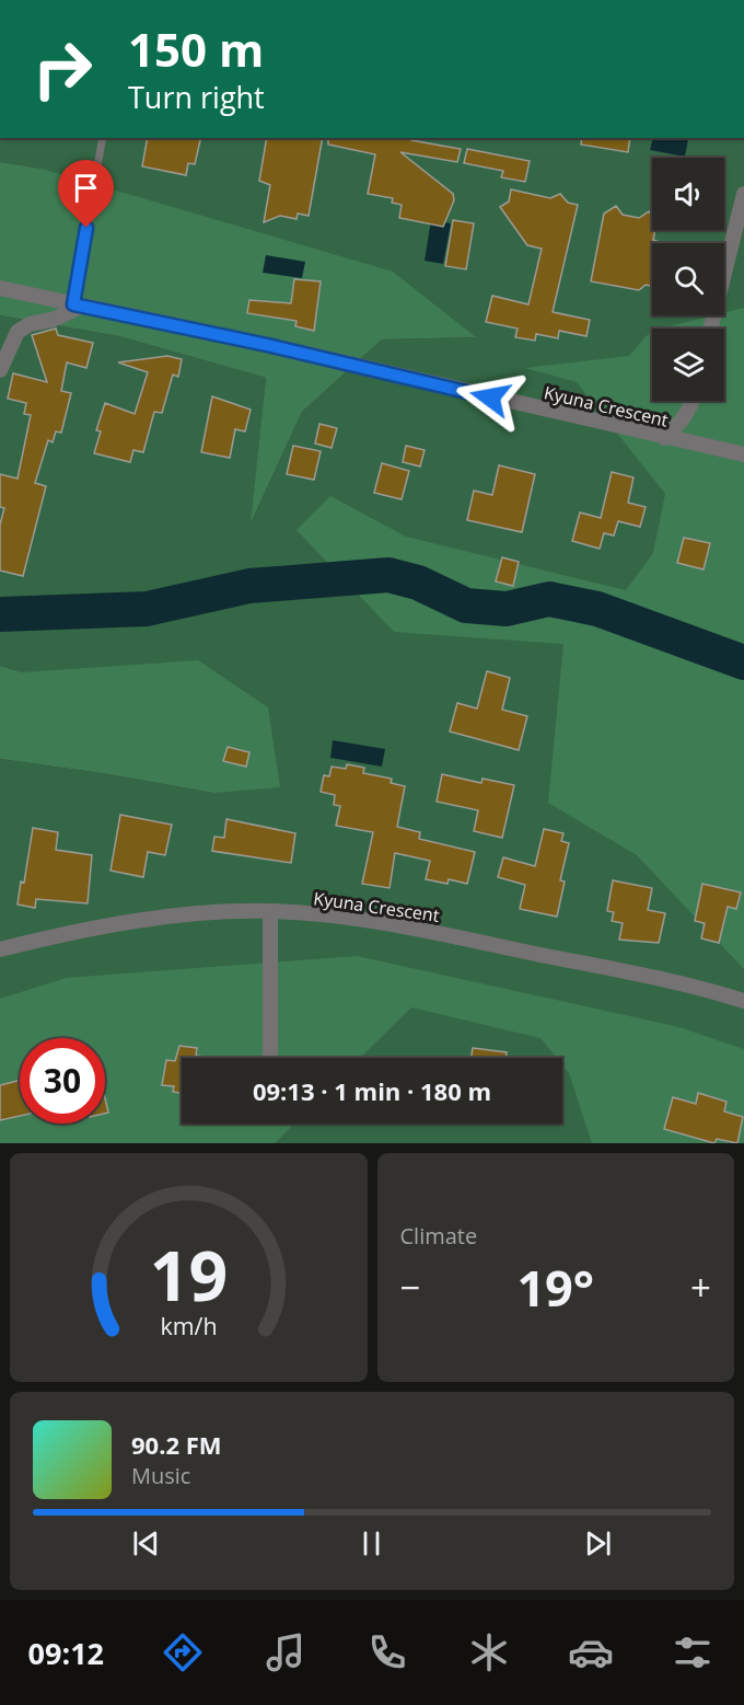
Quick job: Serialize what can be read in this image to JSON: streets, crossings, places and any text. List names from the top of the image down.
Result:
{
  "streets": {
    "street": ["Kyuna Crescent"]
  },
  "page": {
    "turn": ["150 m", "Turn right"],
    "limit": "30",
    "trip": "09:13 · 1 min · 180 m",
    "tile": "Climate",
    "heat": ["−", "19°", "+"],
    "song": ["90.2 FM", "Music"],
    "tabs": "09:12",
    "gauge": ["19", "km/h"]
  }
}
